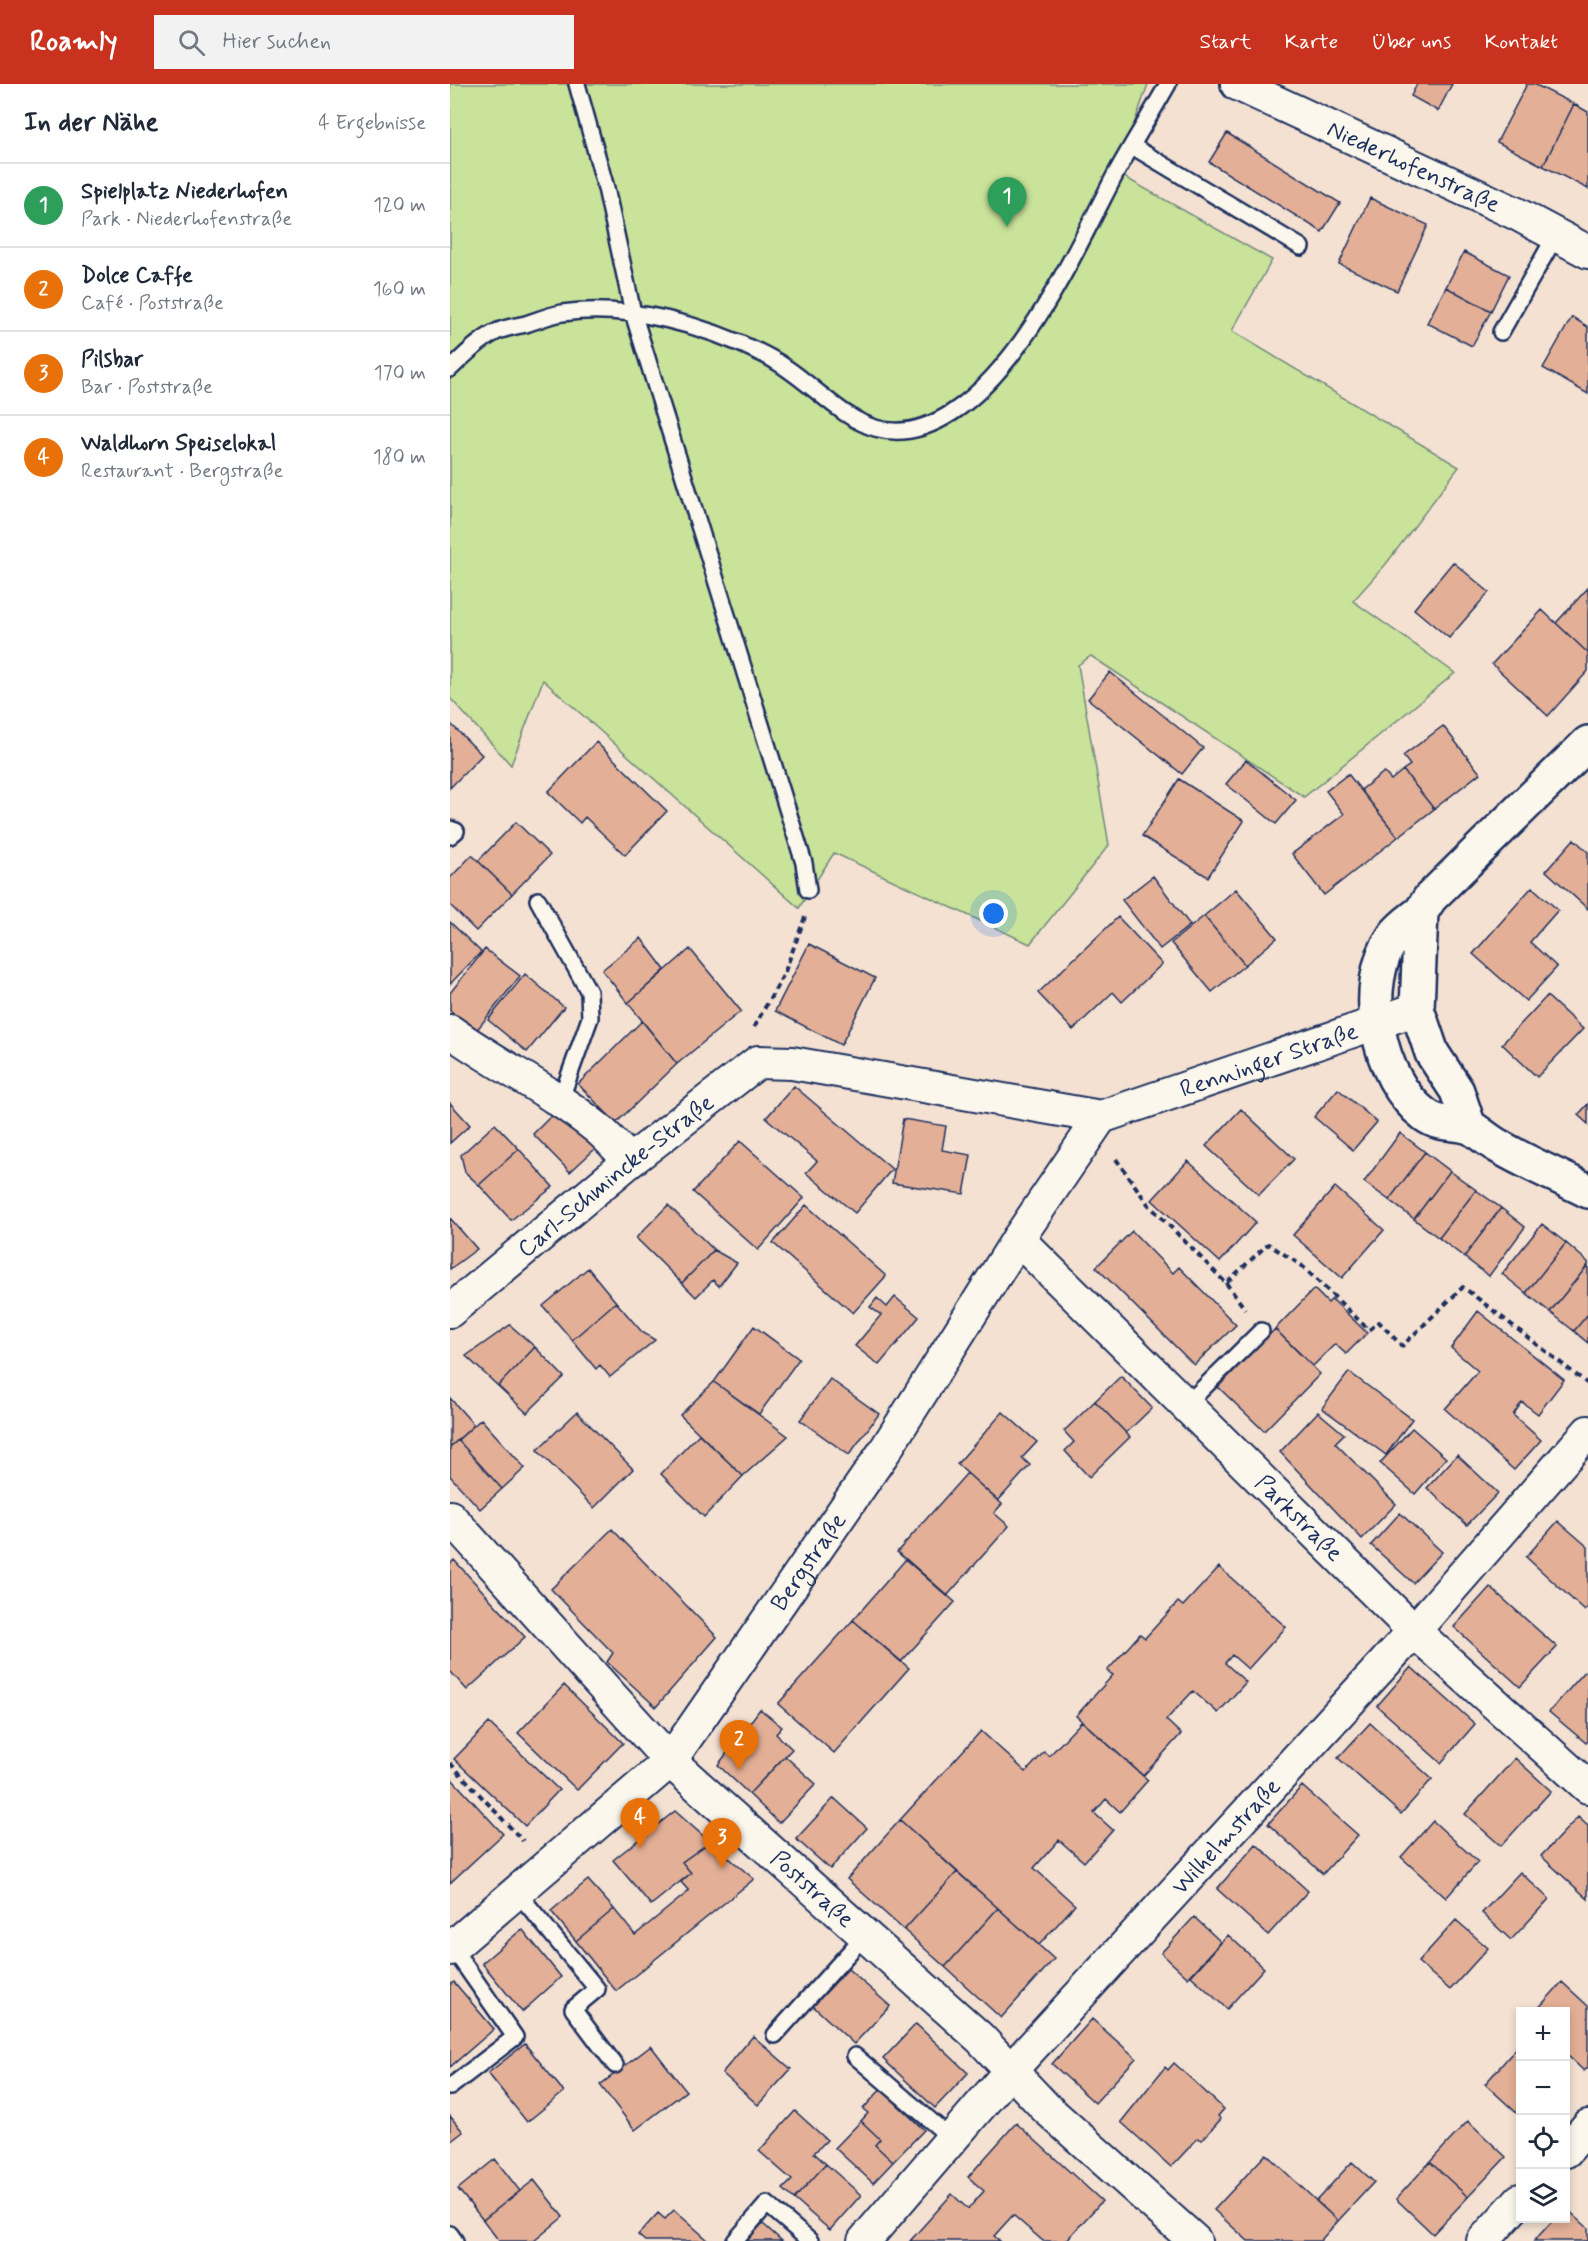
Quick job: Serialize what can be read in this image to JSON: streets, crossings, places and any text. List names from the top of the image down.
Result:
{
  "streets": {
    "street": [
      "Niederhofenstraße",
      "Renninger Straße",
      "Carl-Schmincke-Straße",
      "Parkstraße",
      "Bergstraße",
      "Wilhelmstraße",
      "Poststraße"
    ]
  },
  "crossings": [
    ["Renninger Straße", "Carl-Schmincke-Straße"],
    ["Renninger Straße", "Bergstraße"],
    ["Parkstraße", "Bergstraße"],
    ["Parkstraße", "Wilhelmstraße"],
    ["Bergstraße", "Poststraße"],
    ["Wilhelmstraße", "Poststraße"]
  ],
  "page": {
    "header": "Roamly",
    "search": "Hier suchen",
    "nav": [
      "Start",
      "Karte",
      "Über uns",
      "Kontakt"
    ],
    "heading": ["In der Nähe", "4 Ergebnisse"],
    "list": [
      {
        "mark": "1",
        "name": "Spielplatz Niederhofen",
        "note": "Park · Niederhofenstraße",
        "value": "120 m"
      },
      {
        "mark": "2",
        "name": "Dolce Caffe",
        "note": "Café · Poststraße",
        "value": "160 m"
      },
      {
        "mark": "3",
        "name": "Pilsbar",
        "note": "Bar · Poststraße",
        "value": "170 m"
      },
      {
        "mark": "4",
        "name": "Waldhorn Speiselokal",
        "note": "Restaurant · Bergstraße",
        "value": "180 m"
      }
    ],
    "pins": [
      "1",
      "2",
      "4",
      "3"
    ],
    "map_buttons": ["+", "−"]
  }
}
